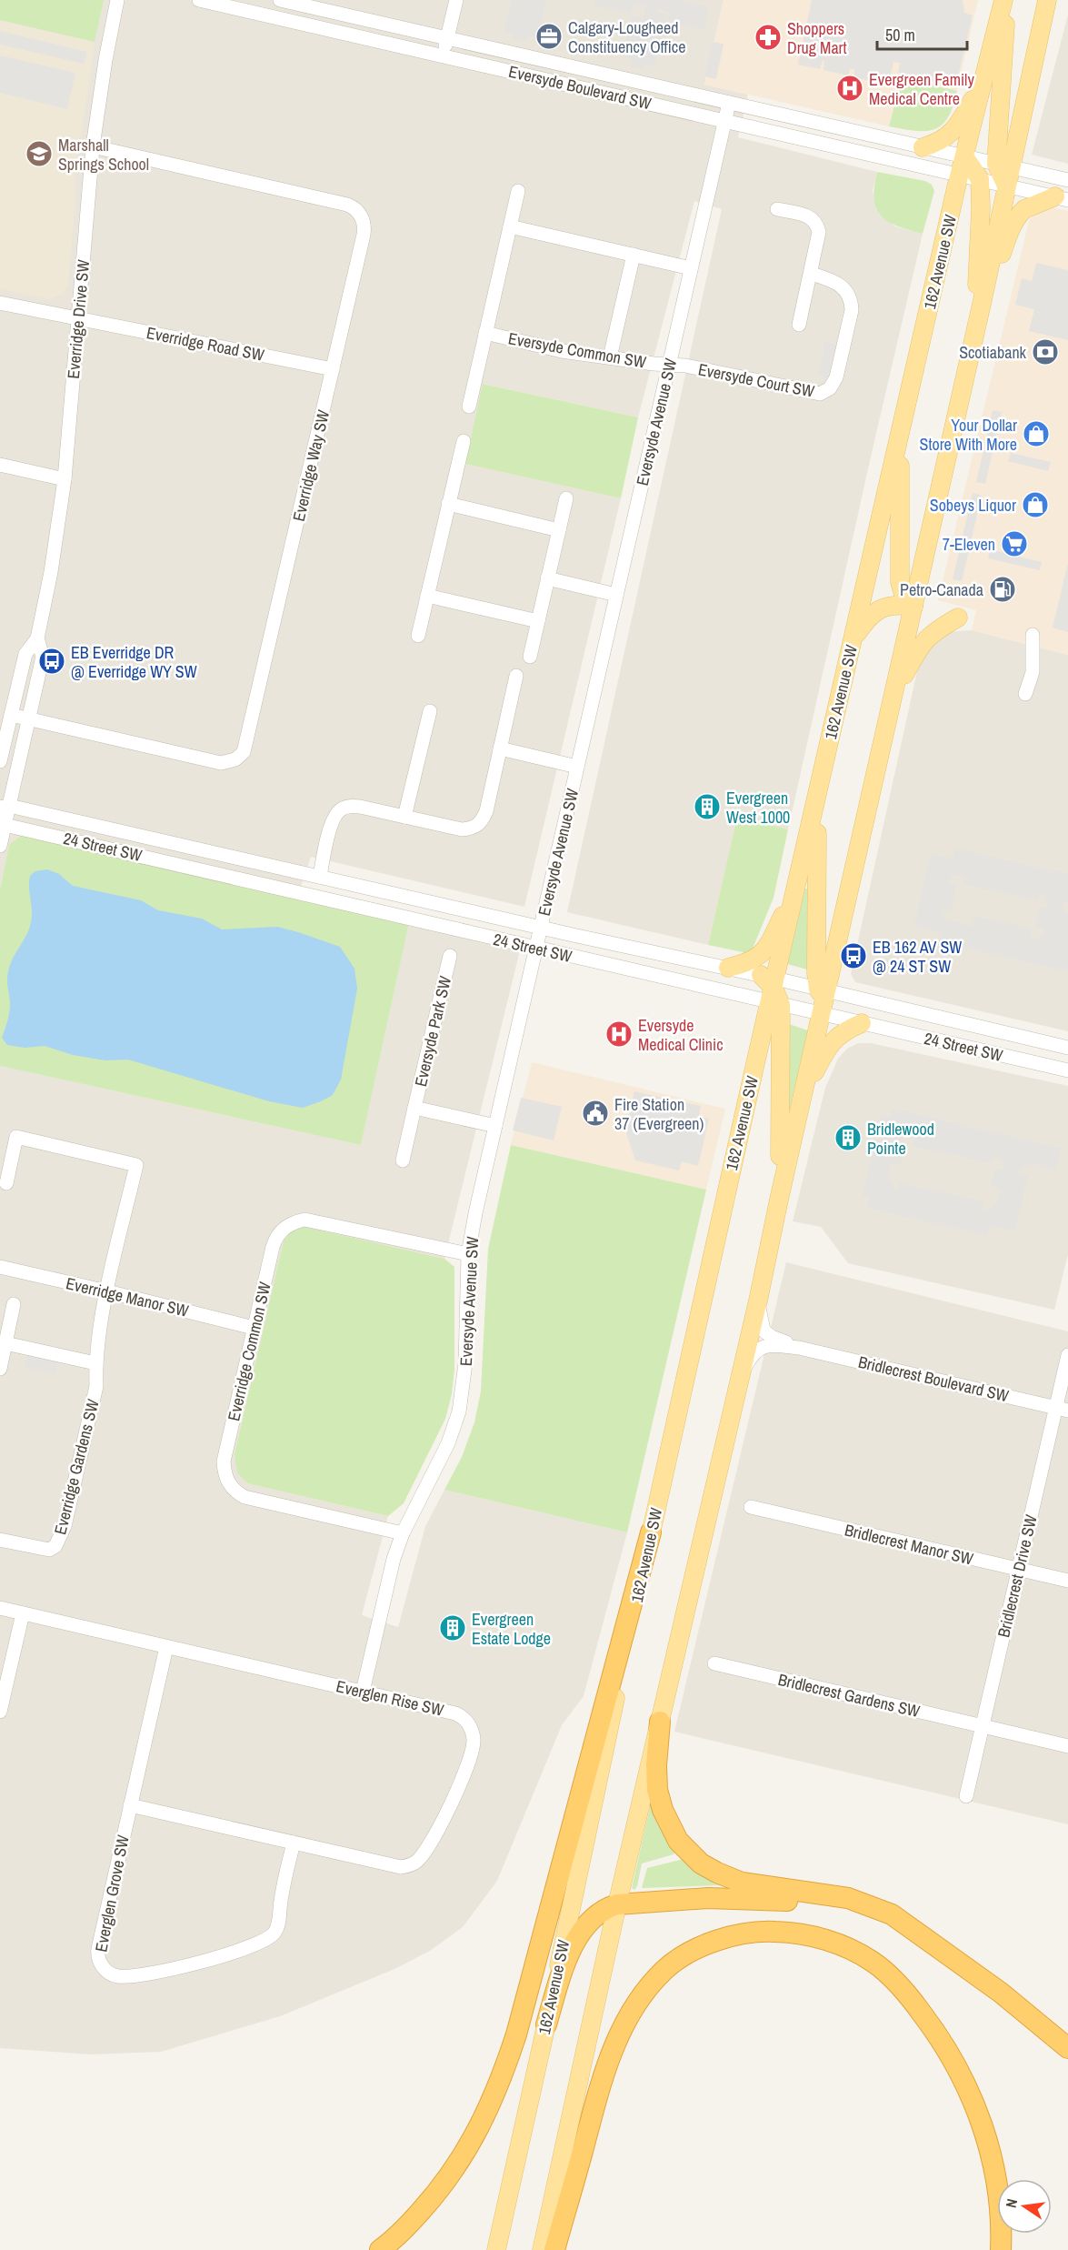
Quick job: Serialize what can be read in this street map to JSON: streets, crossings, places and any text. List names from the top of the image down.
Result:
{
  "streets": {
    "main road": ["162 Avenue SW"],
    "street": [
      "Eversyde Boulevard SW",
      "Everridge Drive SW",
      "Everridge Road SW",
      "Eversyde Common SW",
      "Eversyde Court SW",
      "Eversyde Avenue SW",
      "Everridge Way SW",
      "24 Street SW",
      "Eversyde Park SW",
      "Everridge Manor SW",
      "Everridge Common SW",
      "Bridlecrest Boulevard SW",
      "Everridge Gardens SW",
      "Bridlecrest Manor SW",
      "Bridlecrest Drive SW",
      "Bridlecrest Gardens SW",
      "Everglen Rise SW",
      "Everglen Grove SW"
    ]
  },
  "crossings": [
    ["Eversyde Boulevard SW", "162 Avenue SW"],
    ["Eversyde Boulevard SW", "Eversyde Avenue SW"],
    ["162 Avenue SW", "24 Street SW"],
    ["Everridge Drive SW", "Everridge Road SW"],
    ["Everridge Drive SW", "Everridge Way SW"],
    ["Everridge Drive SW", "24 Street SW"],
    ["Everridge Road SW", "Everridge Way SW"],
    ["Eversyde Common SW", "Eversyde Court SW"],
    ["Eversyde Common SW", "Eversyde Avenue SW"],
    ["Eversyde Court SW", "Eversyde Avenue SW"],
    ["Eversyde Avenue SW", "24 Street SW"],
    ["Eversyde Avenue SW", "Eversyde Park SW"],
    ["Eversyde Avenue SW", "Everridge Common SW"],
    ["Eversyde Avenue SW", "Everglen Rise SW"],
    ["Everridge Manor SW", "Everridge Common SW"],
    ["Everridge Manor SW", "Everridge Gardens SW"],
    ["Bridlecrest Boulevard SW", "Bridlecrest Drive SW"],
    ["Bridlecrest Manor SW", "Bridlecrest Drive SW"],
    ["Bridlecrest Drive SW", "Bridlecrest Gardens SW"],
    ["Everglen Rise SW", "Everglen Grove SW"]
  ],
  "places": {
    "office": ["Calgary-Lougheed Constituency Office"],
    "pharmacy": ["Shoppers Drug Mart"],
    "hospital": ["Evergreen Family Medical Centre", "Eversyde Medical Clinic"],
    "school or university": ["Marshall Springs School"],
    "bank": ["Scotiabank"],
    "shop": ["Your Dollar Store With More", "Sobeys Liquor"],
    "supermarket": ["7-Eleven"],
    "fuel station": ["Petro-Canada"],
    "bus stop": ["EB Everridge DR @ Everridge WY SW", "EB 162 AV SW @ 24 ST SW"],
    "building": ["Evergreen West 1000", "Bridlewood Pointe", "Evergreen Estate Lodge"],
    "public building": ["Fire Station 37 (Evergreen)"]
  },
  "scale_bar": "50 m",
  "north": "left"
}
